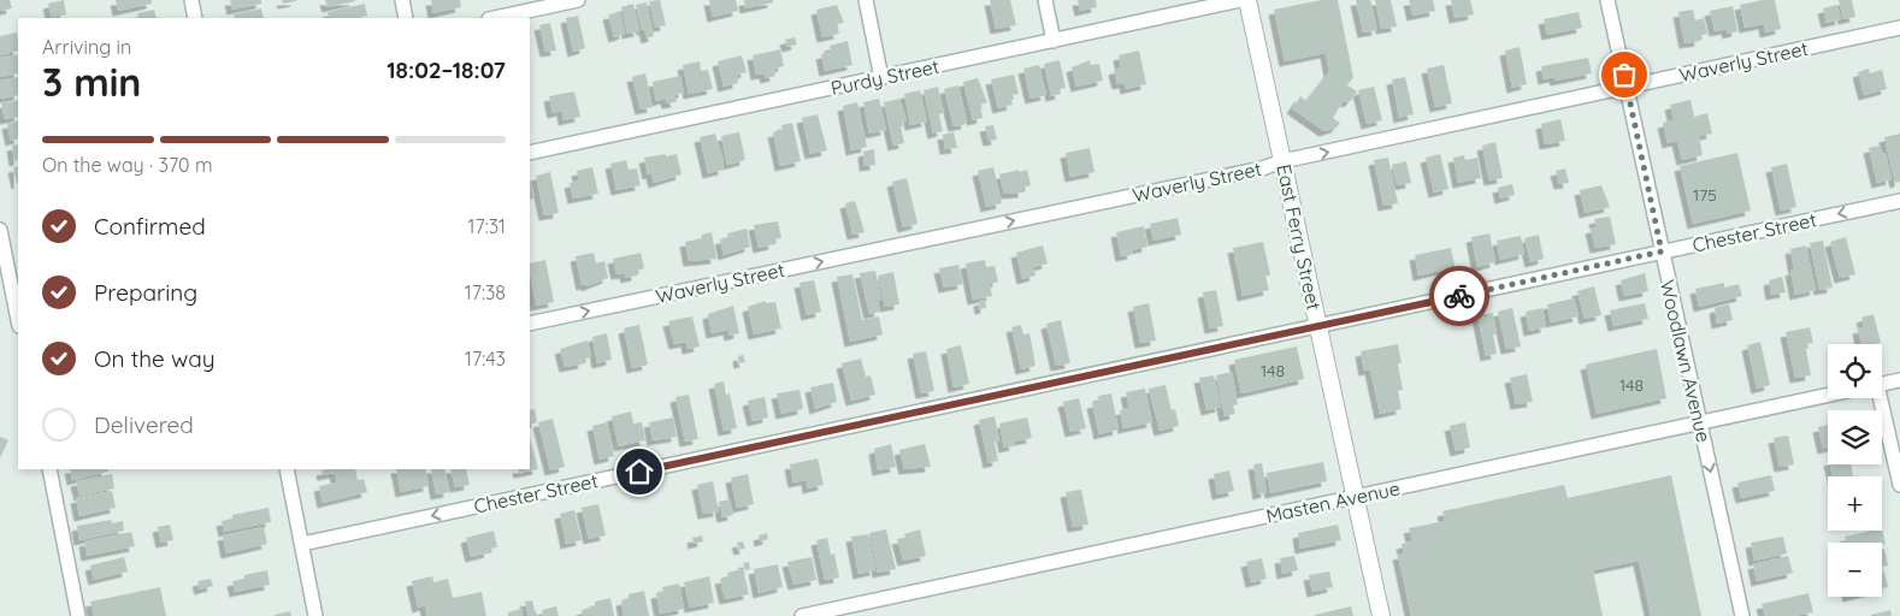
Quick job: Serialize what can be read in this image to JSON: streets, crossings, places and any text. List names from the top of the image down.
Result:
{
  "streets": {
    "street": [
      "Waverly Street",
      "Purdy Street",
      "Chester Street",
      "East Ferry Street",
      "Woodlawn Avenue",
      "Masten Avenue"
    ]
  },
  "crossings": [
    ["Waverly Street", "East Ferry Street"],
    ["Waverly Street", "Woodlawn Avenue"],
    ["Chester Street", "East Ferry Street"],
    ["Chester Street", "Woodlawn Avenue"],
    ["East Ferry Street", "Masten Avenue"],
    ["Woodlawn Avenue", "Masten Avenue"]
  ],
  "one_way": ["Waverly Street", "Chester Street"],
  "house_numbers": ["175", "148", "148"],
  "page": {
    "heading": ["3 min", "Arriving in", "18:02–18:07"],
    "bar": "On the way · 370 m",
    "list": [
      ["Confirmed", "17:31"],
      ["Preparing", "17:38"],
      ["On the way", "17:43"],
      "Delivered"
    ],
    "map_buttons": ["+", "−"]
  }
}
